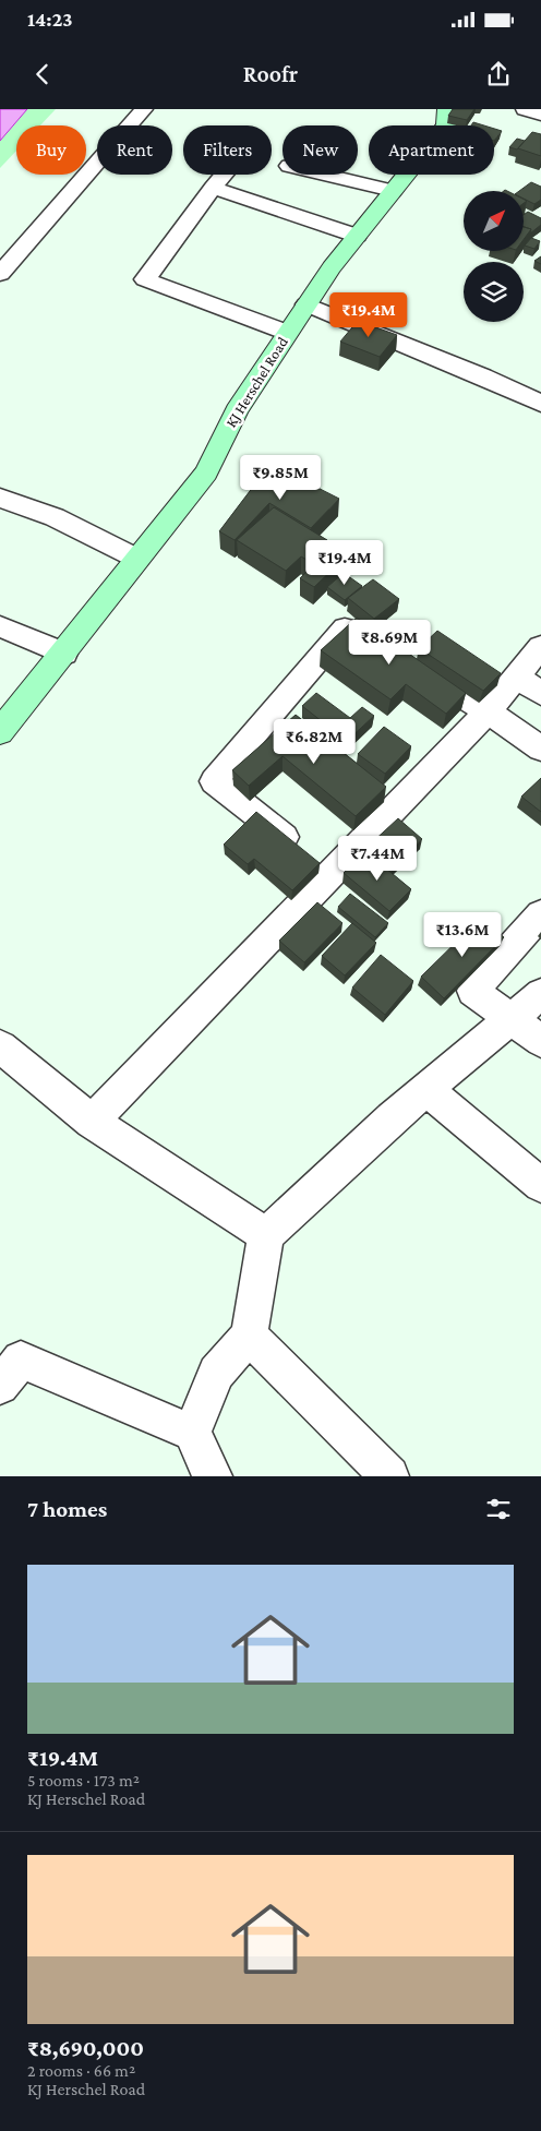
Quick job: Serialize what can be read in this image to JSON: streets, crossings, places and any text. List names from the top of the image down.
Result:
{
  "streets": {
    "main road": ["KJ Herschel Road"]
  },
  "north": "top right",
  "page": {
    "status": "14:23",
    "header": "Roofr",
    "chip": [
      "Buy",
      "Rent",
      "Filters",
      "New",
      "Apartment"
    ],
    "price": [
      "₹19.4M",
      "₹9.85M",
      "₹19.4M",
      "₹8.69M",
      "₹6.82M",
      "₹7.44M",
      "₹13.6M"
    ],
    "heading": "7 homes",
    "list": [
      {
        "name": "₹19.4M",
        "note": "5 rooms · 173 m² · KJ Herschel Road"
      },
      {
        "name": "₹8,690,000",
        "note": "2 rooms · 66 m² · KJ Herschel Road"
      }
    ]
  }
}
